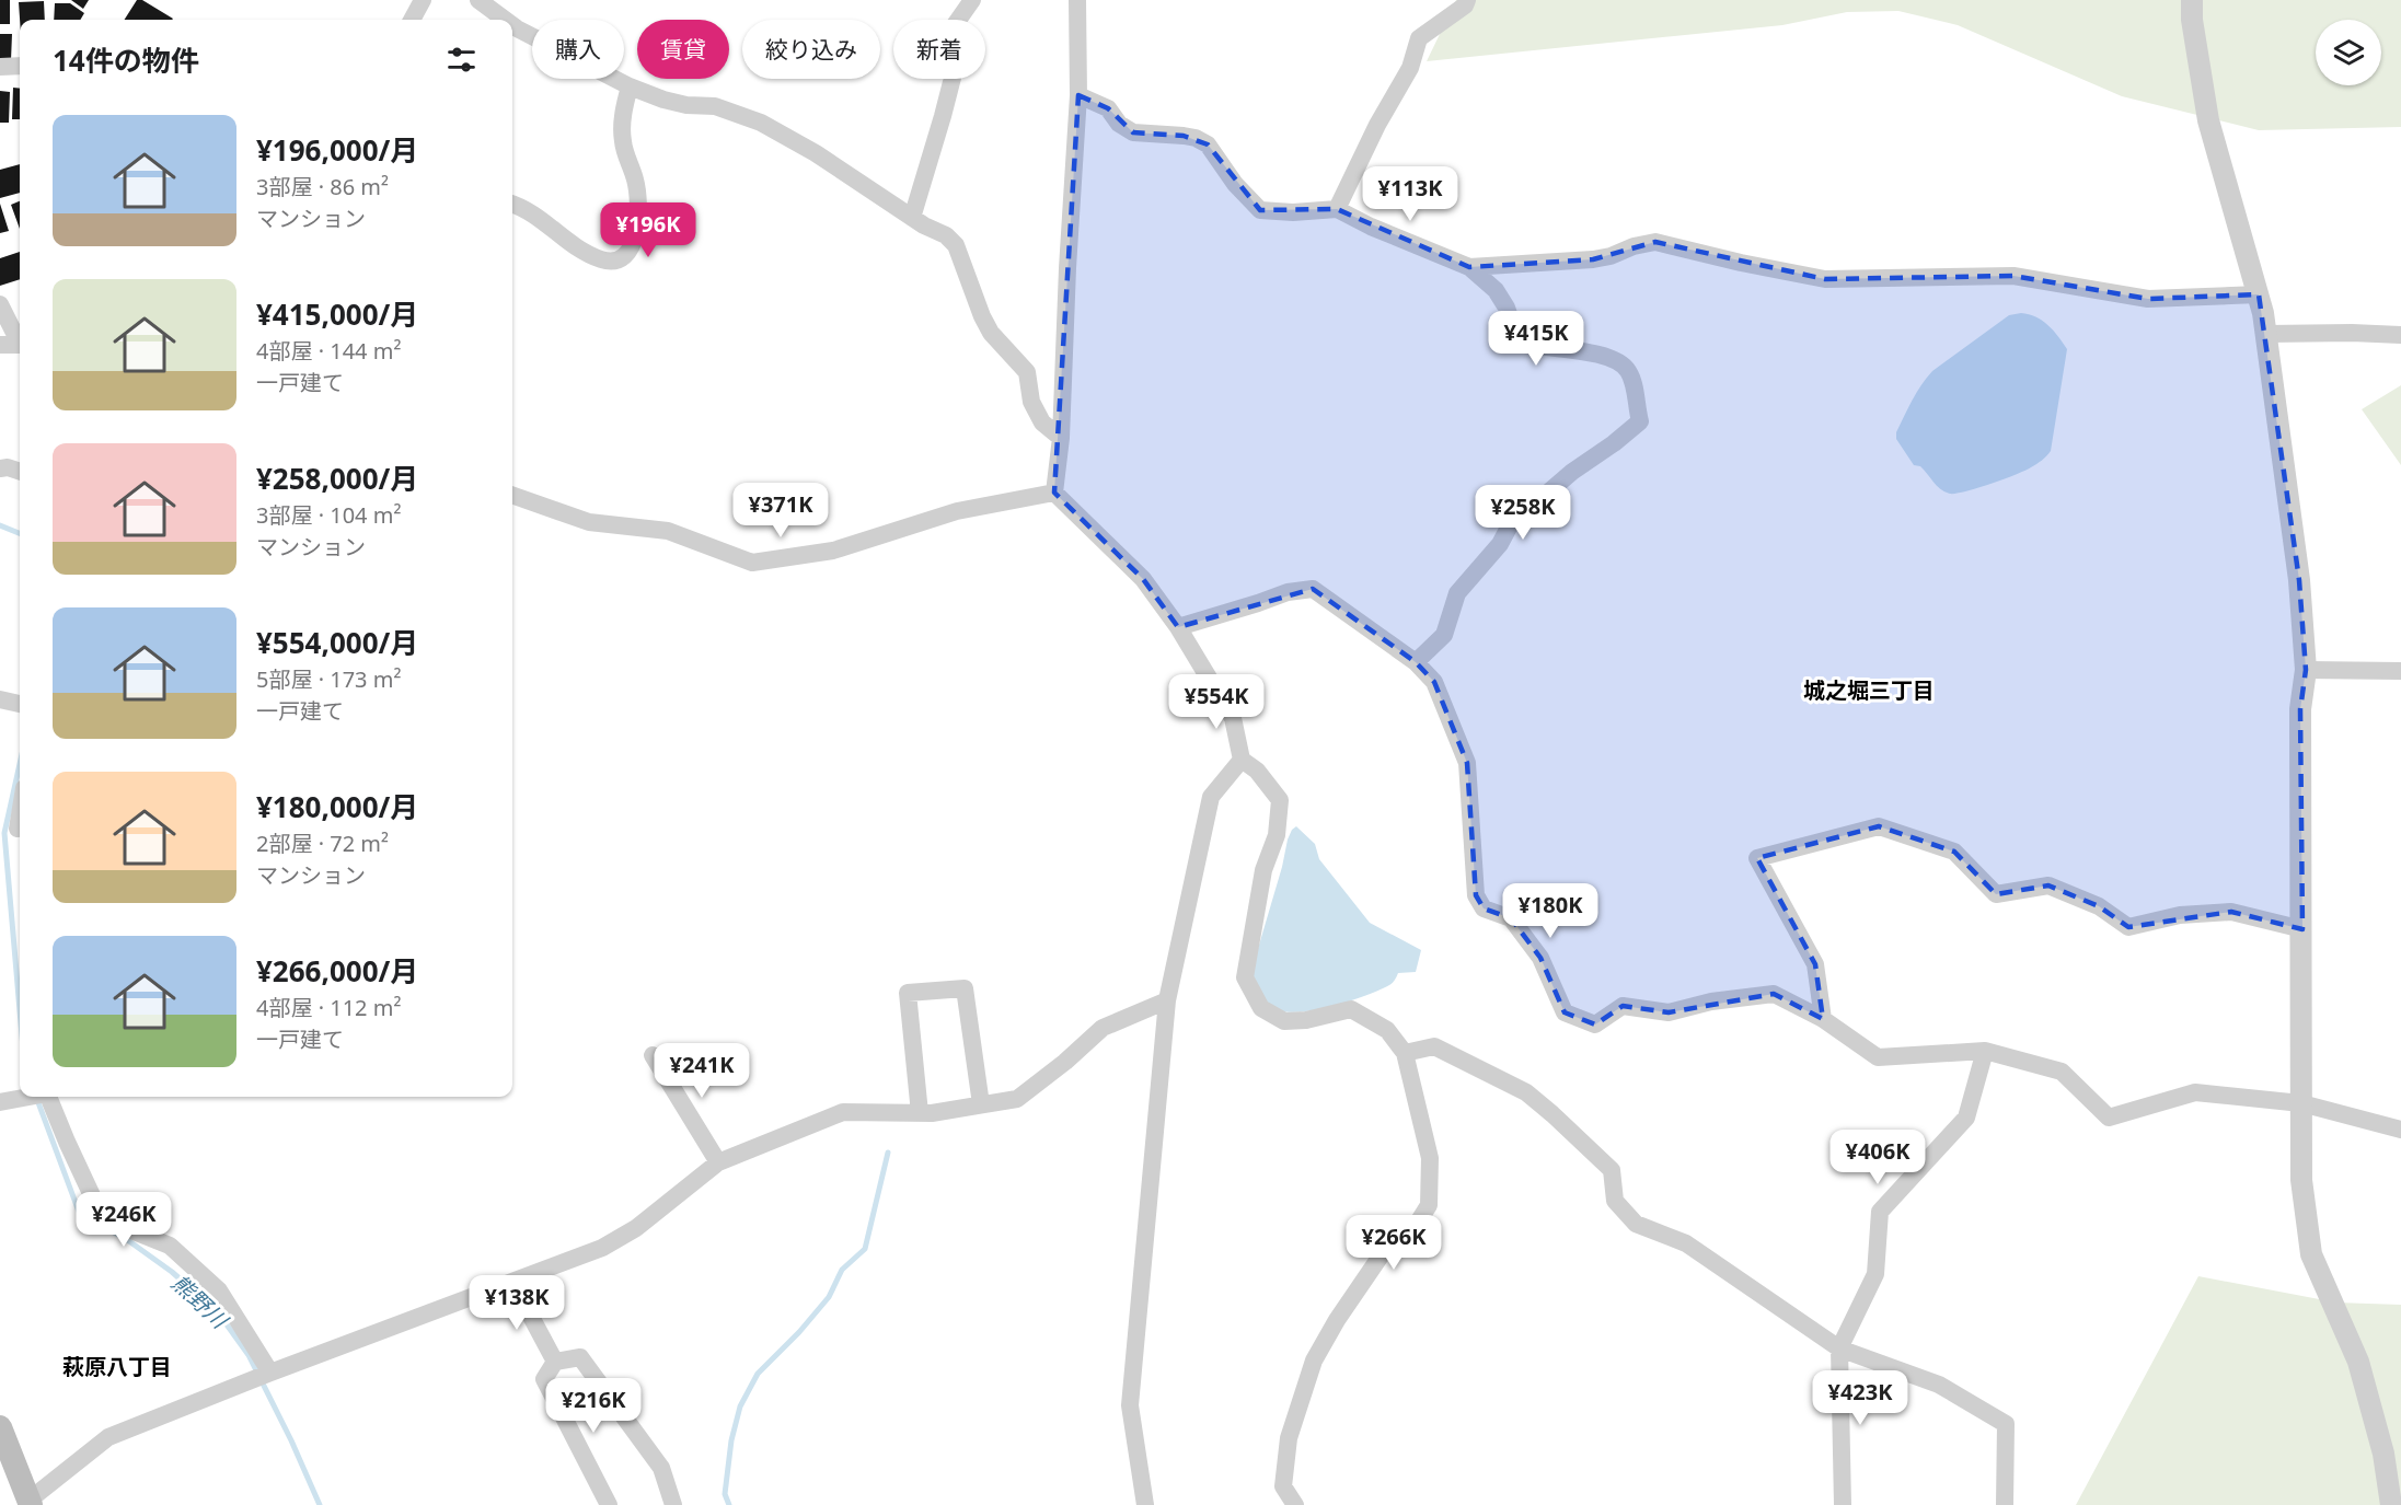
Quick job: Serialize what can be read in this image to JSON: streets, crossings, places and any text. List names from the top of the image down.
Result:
{
  "districts": ["城之堀三丁目", "萩原八丁目"],
  "water": ["熊野川"],
  "page": {
    "chip": [
      "購入",
      "賃貸",
      "絞り込み",
      "新着"
    ],
    "heading": "14件の物件",
    "list": [
      {
        "name": "¥196,000/月",
        "note": "3部屋 · 86 m² · マンション"
      },
      {
        "name": "¥415,000/月",
        "note": "4部屋 · 144 m² · 一戸建て"
      },
      {
        "name": "¥258,000/月",
        "note": "3部屋 · 104 m² · マンション"
      },
      {
        "name": "¥554,000/月",
        "note": "5部屋 · 173 m² · 一戸建て"
      },
      {
        "name": "¥180,000/月",
        "note": "2部屋 · 72 m² · マンション"
      },
      {
        "name": "¥266,000/月",
        "note": "4部屋 · 112 m² · 一戸建て"
      }
    ],
    "price": [
      "¥113K",
      "¥196K",
      "¥415K",
      "¥371K",
      "¥258K",
      "¥554K",
      "¥180K",
      "¥241K",
      "¥406K",
      "¥246K",
      "¥266K",
      "¥138K",
      "¥423K",
      "¥216K"
    ]
  }
}
